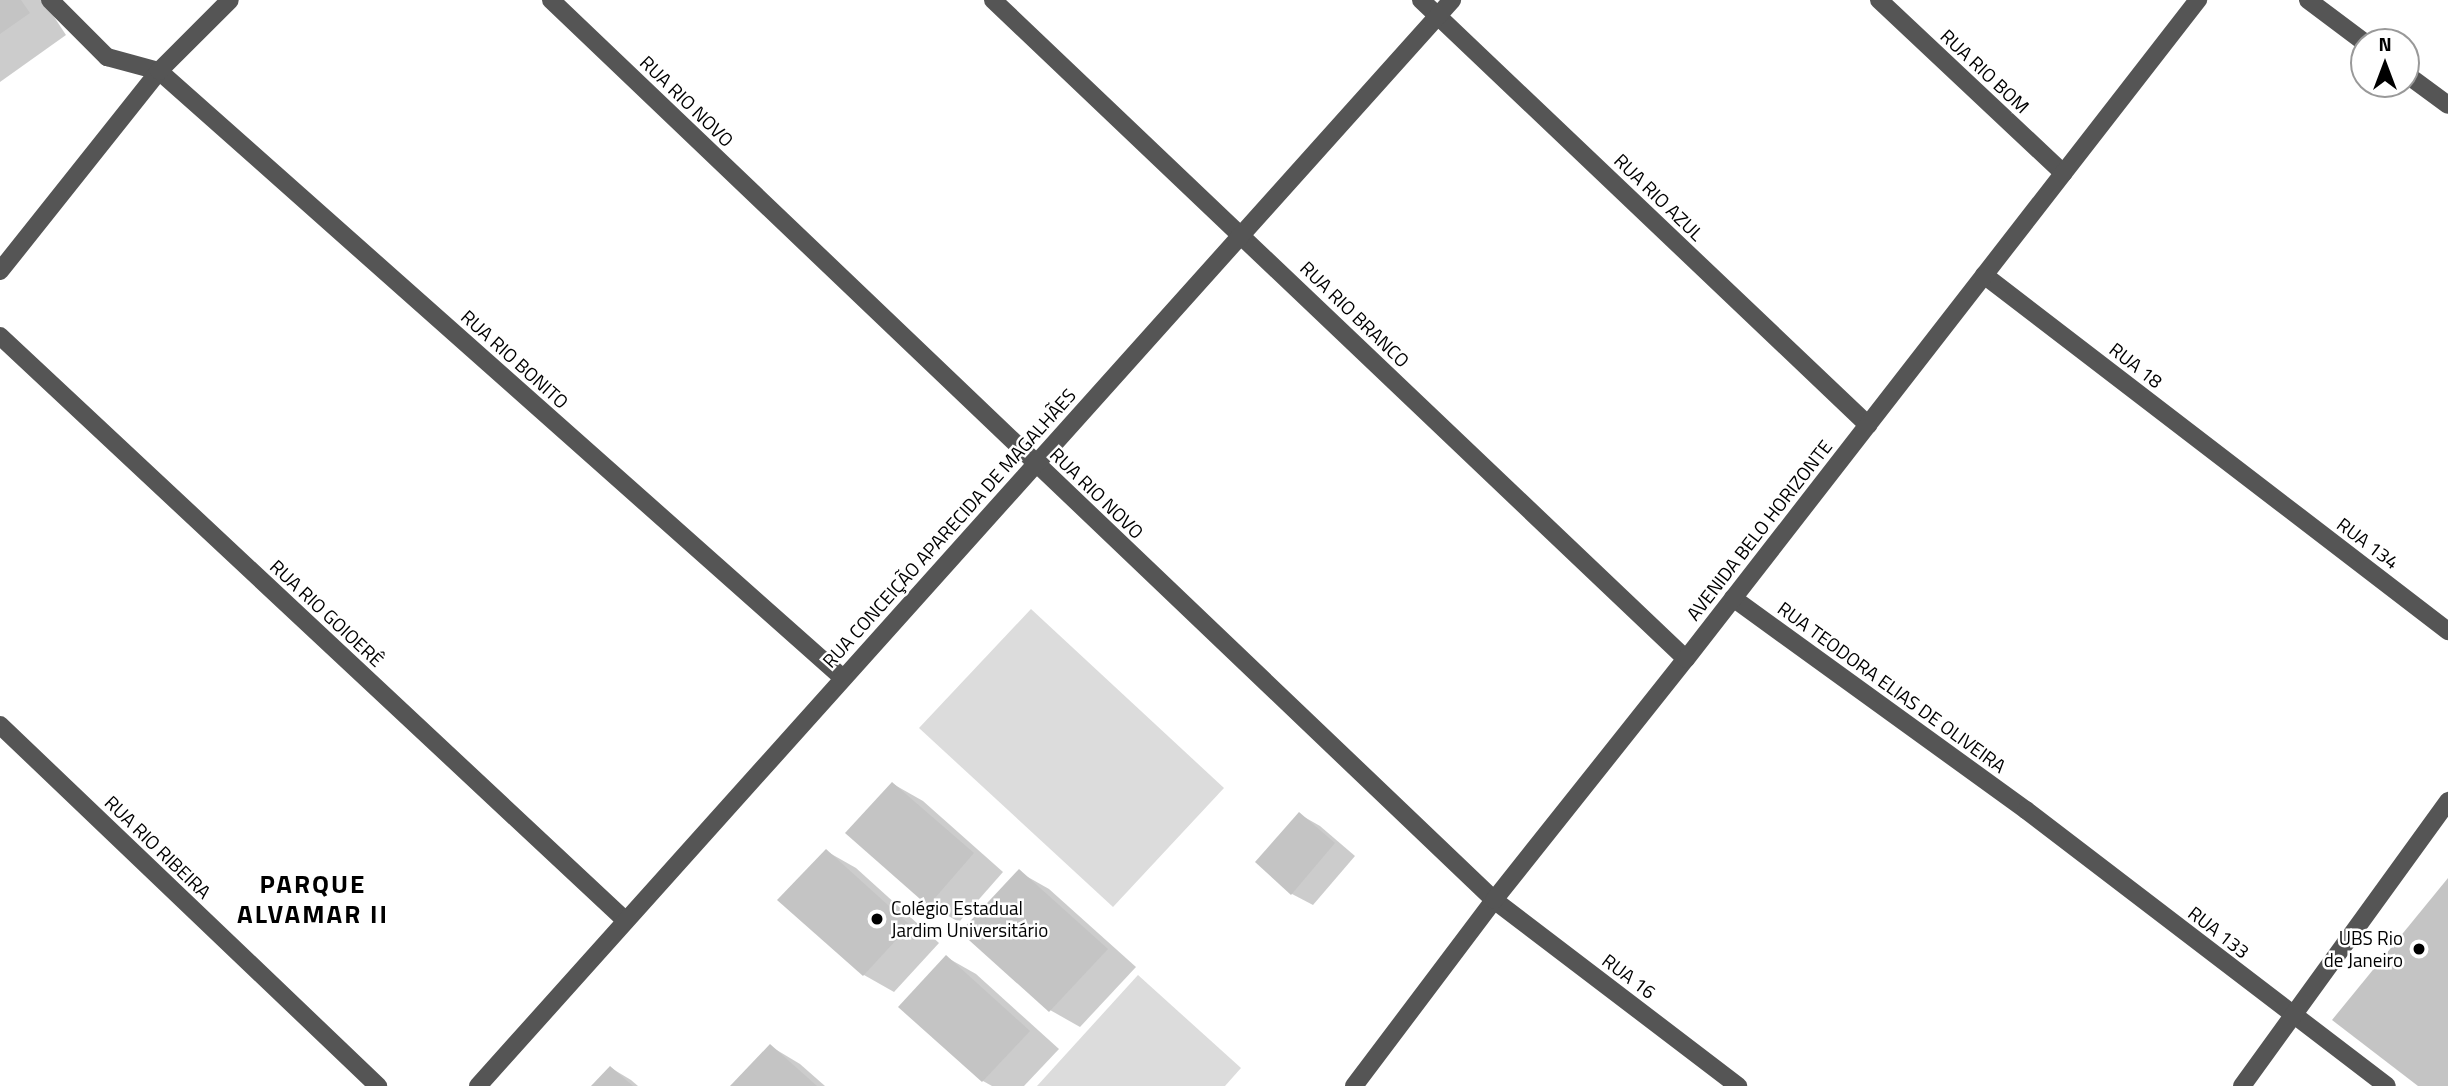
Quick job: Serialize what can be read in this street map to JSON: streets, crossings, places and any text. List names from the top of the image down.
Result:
{
  "streets": {
    "street": [
      "RUA RIO BOM",
      "RUA RIO NOVO",
      "RUA RIO AZUL",
      "RUA RIO BRANCO",
      "RUA RIO BONITO",
      "RUA 18",
      "RUA CONCEIÇÃO APARECIDA DE MAGALHÃES",
      "AVENIDA BELO HORIZONTE",
      "RUA 134",
      "RUA RIO GOIOERÊ",
      "RUA TEODORA ELIAS DE OLIVEIRA",
      "RUA RIO RIBEIRA",
      "RUA 133",
      "RUA 16"
    ]
  },
  "crossings": [
    ["RUA RIO BOM", "AVENIDA BELO HORIZONTE"],
    ["RUA RIO NOVO", "RUA CONCEIÇÃO APARECIDA DE MAGALHÃES"],
    ["RUA RIO NOVO", "AVENIDA BELO HORIZONTE"],
    ["RUA RIO NOVO", "RUA 16"],
    ["RUA RIO AZUL", "RUA CONCEIÇÃO APARECIDA DE MAGALHÃES"],
    ["RUA RIO AZUL", "AVENIDA BELO HORIZONTE"],
    ["RUA RIO BRANCO", "RUA CONCEIÇÃO APARECIDA DE MAGALHÃES"],
    ["RUA RIO BRANCO", "AVENIDA BELO HORIZONTE"],
    ["RUA RIO BONITO", "RUA CONCEIÇÃO APARECIDA DE MAGALHÃES"],
    ["RUA 18", "AVENIDA BELO HORIZONTE"],
    ["RUA 18", "RUA 134"],
    ["RUA CONCEIÇÃO APARECIDA DE MAGALHÃES", "RUA RIO GOIOERÊ"],
    ["AVENIDA BELO HORIZONTE", "RUA TEODORA ELIAS DE OLIVEIRA"],
    ["AVENIDA BELO HORIZONTE", "RUA 16"],
    ["RUA TEODORA ELIAS DE OLIVEIRA", "RUA 133"]
  ],
  "districts": ["PARQUE ALVAMAR II"],
  "places": ["Colégio Estadual Jardim Universitário", "UBS Rio de Janeiro"],
  "north": "top"
}
